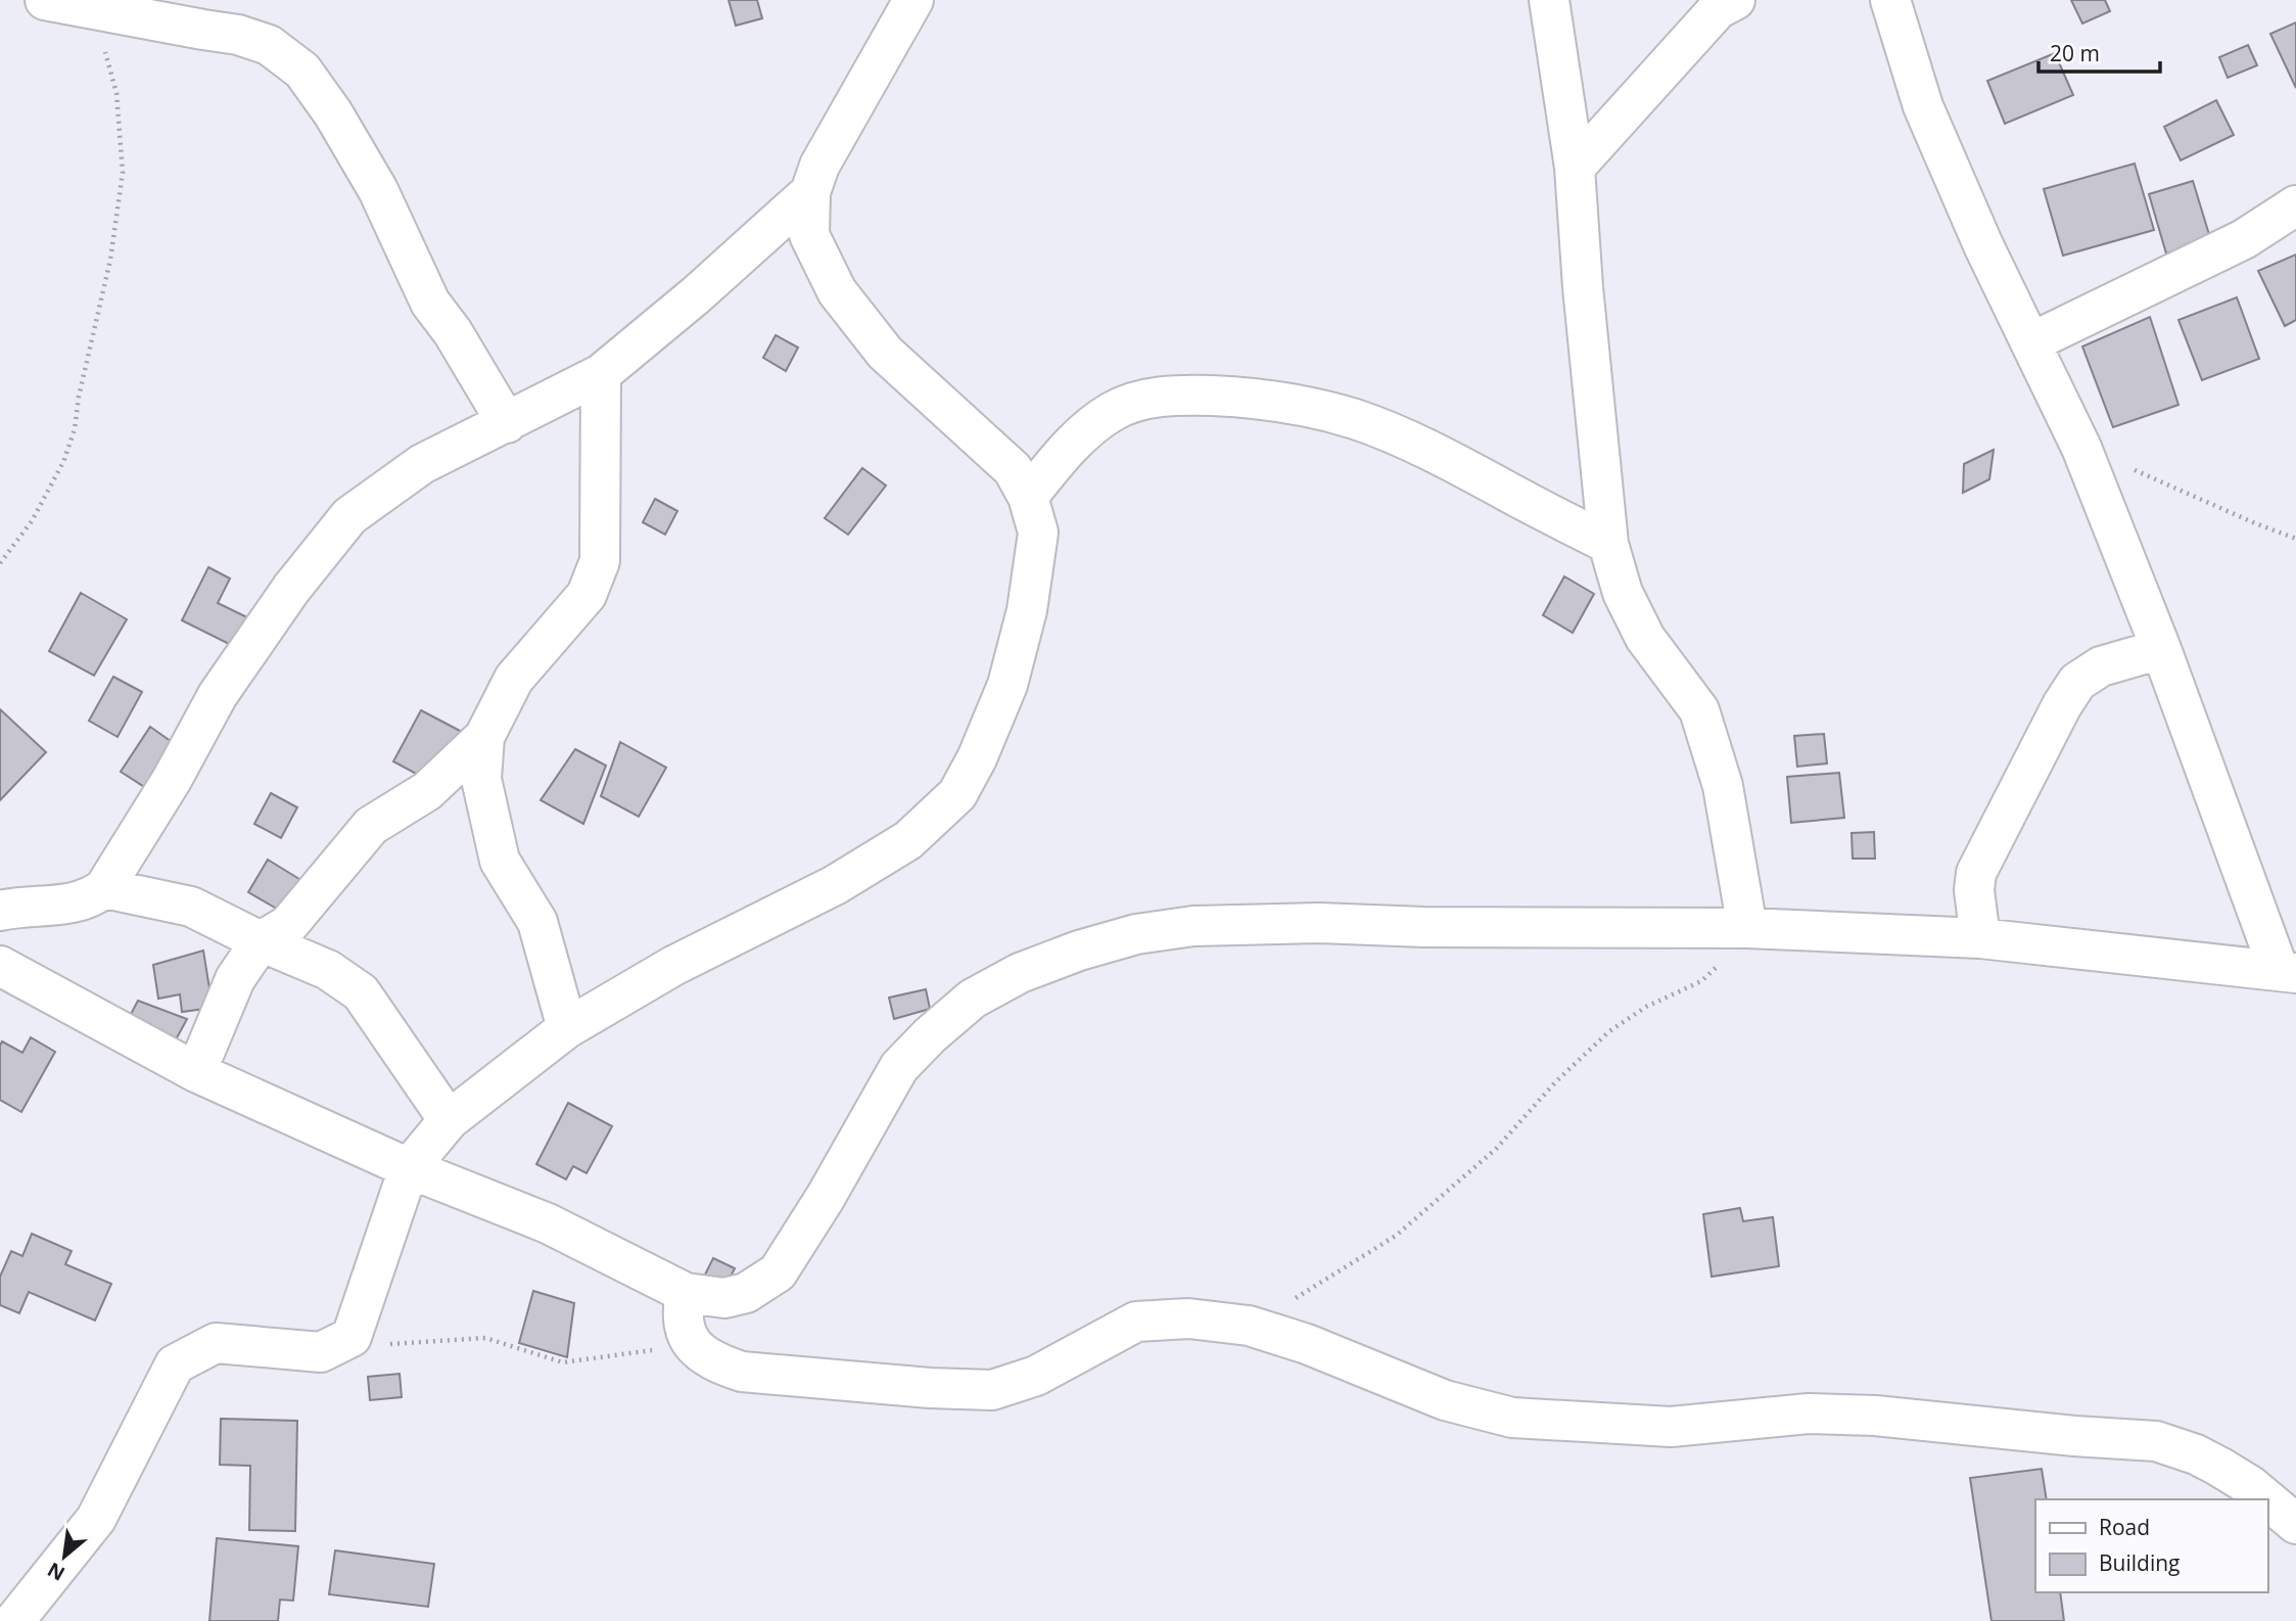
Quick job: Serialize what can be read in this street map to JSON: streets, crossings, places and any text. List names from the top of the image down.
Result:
{
  "legend": ["Road", "Building"],
  "scale_bar": "20 m",
  "north": "bottom left"
}
